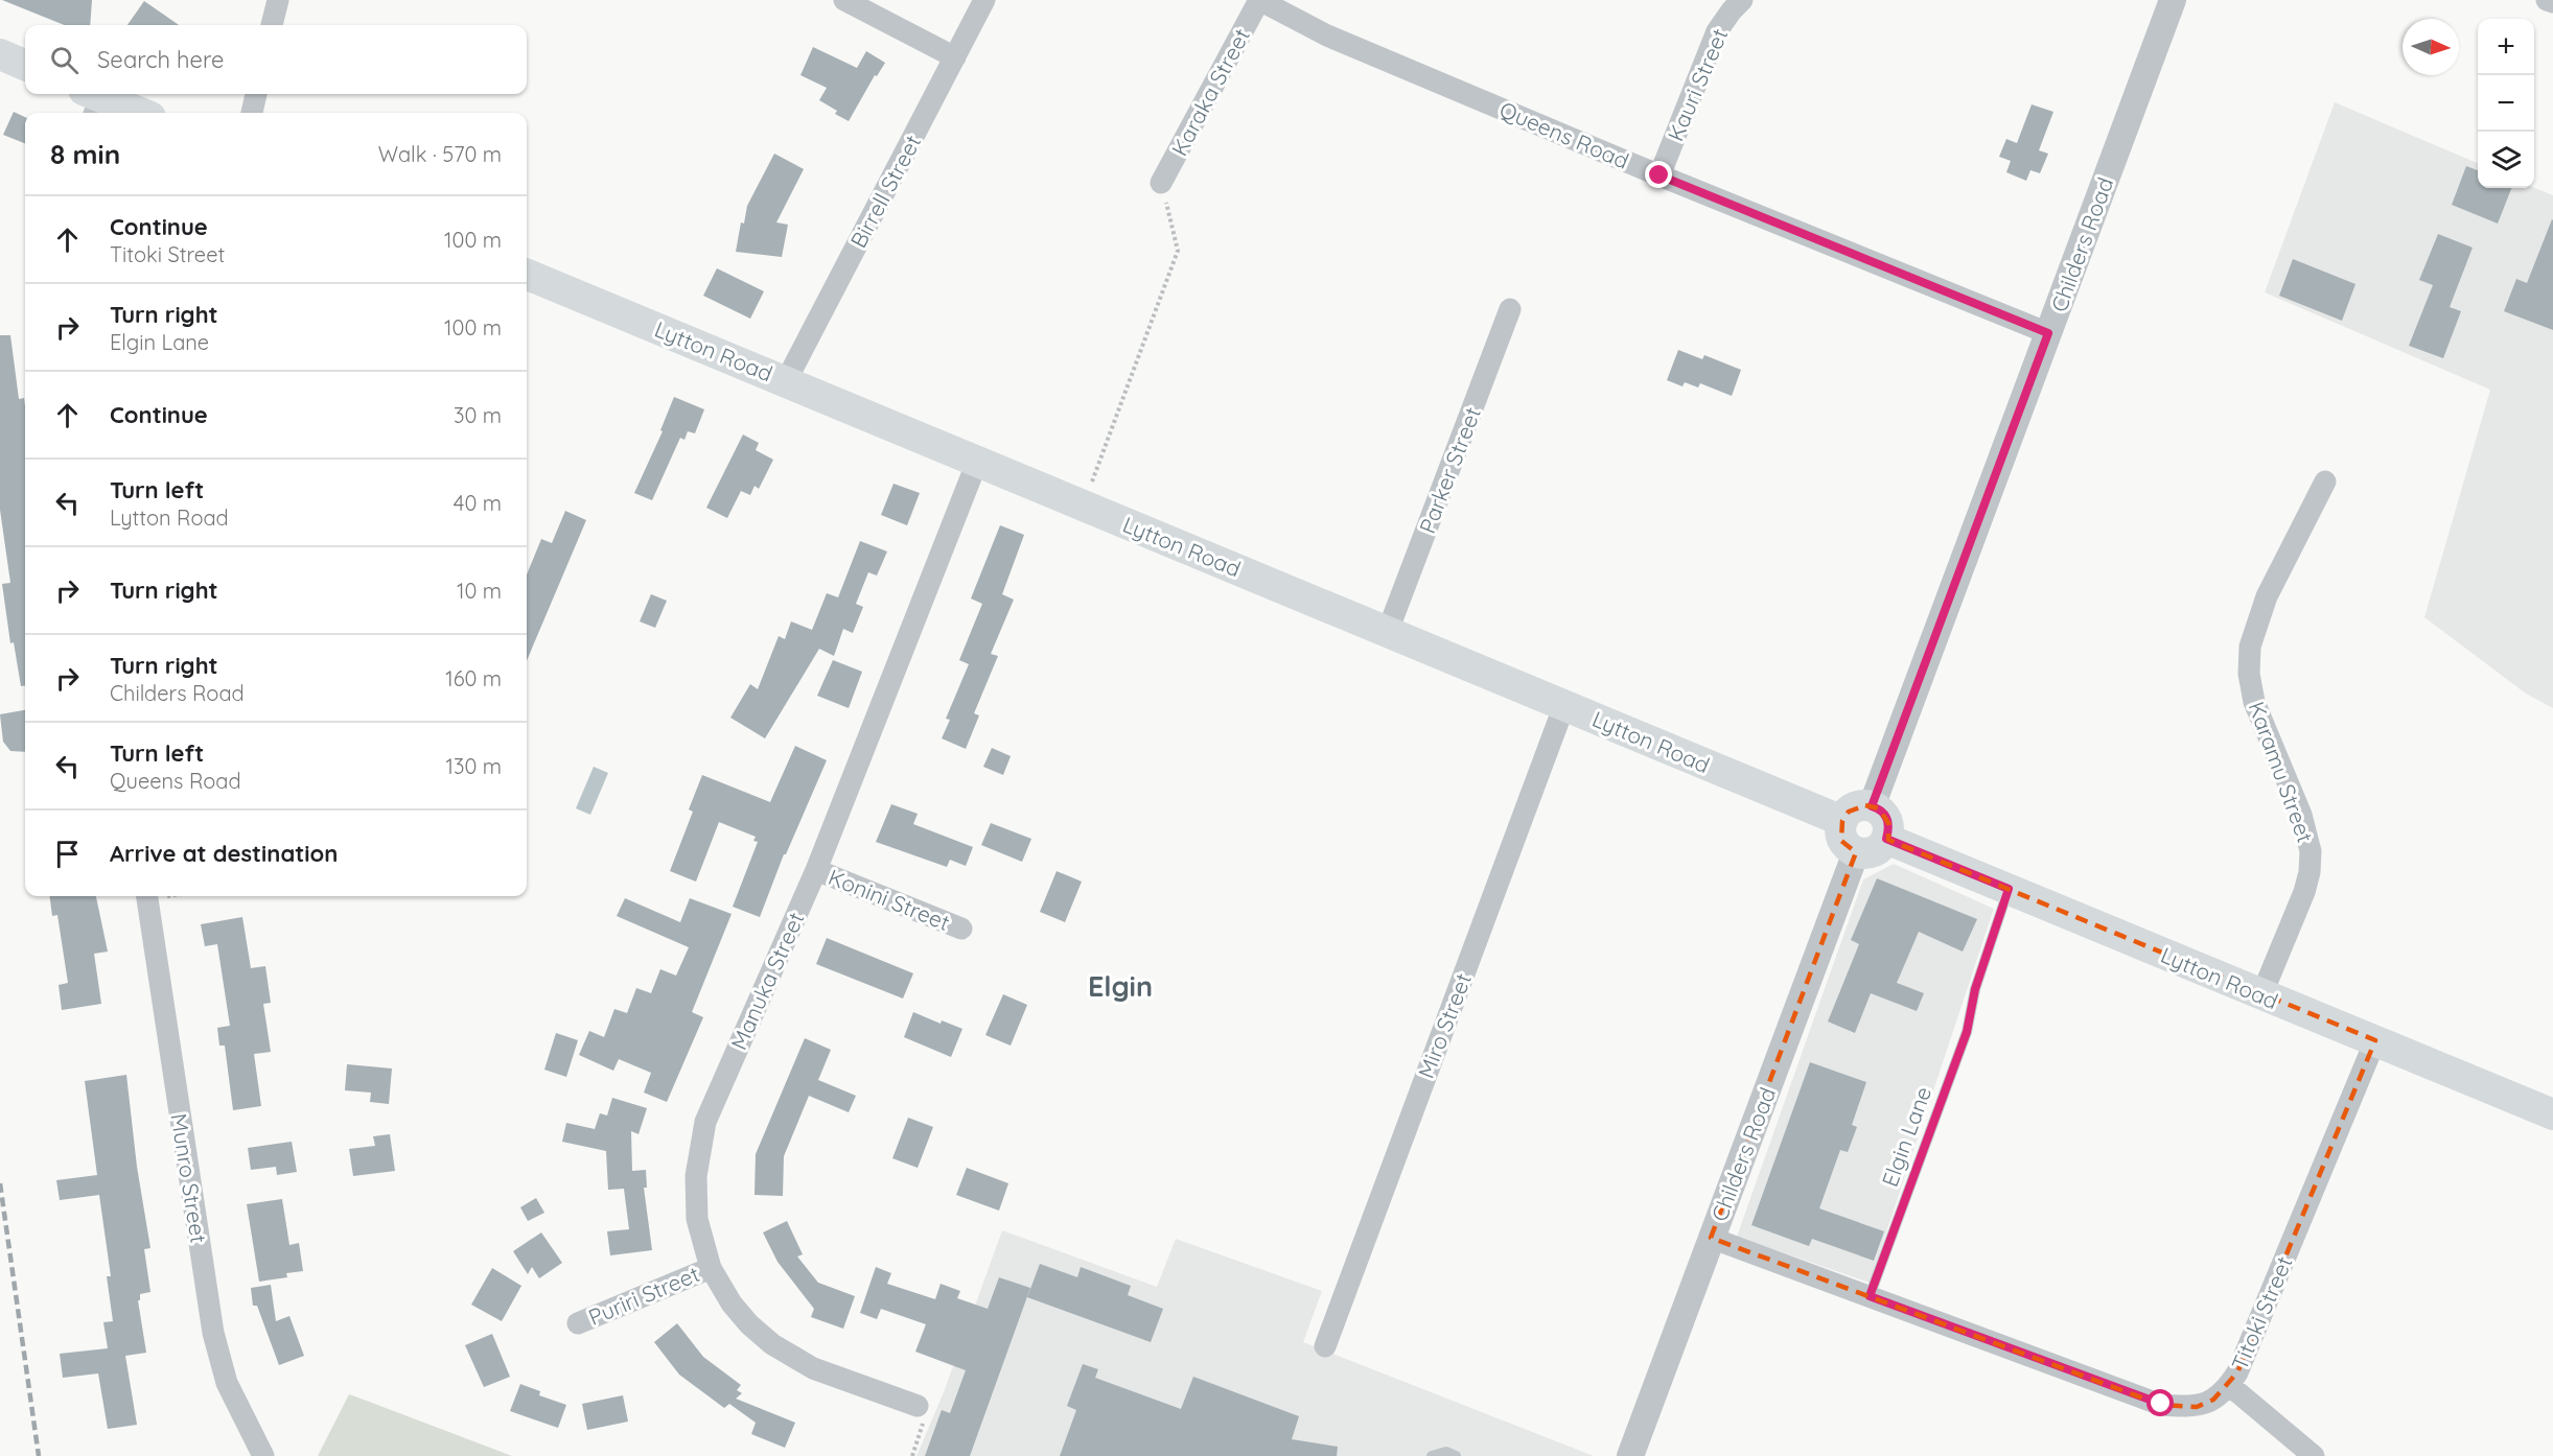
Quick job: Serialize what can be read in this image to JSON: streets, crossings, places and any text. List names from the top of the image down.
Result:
{
  "streets": {
    "main road": ["Lytton Road"],
    "street": [
      "Kauri Street",
      "Karaka Street",
      "Queens Road",
      "Birrell Street",
      "Childers Road",
      "Parker Street",
      "Karamu Street",
      "Konini Street",
      "Manuka Street",
      "Miro Street",
      "Munro Street",
      "Puriri Street",
      "Titoki Street"
    ],
    "lane": ["Elgin Lane"]
  },
  "crossings": [
    ["Kauri Street", "Queens Road"],
    ["Karaka Street", "Queens Road"],
    ["Queens Road", "Childers Road"],
    ["Birrell Street", "Lytton Road"],
    ["Childers Road", "Lytton Road"],
    ["Childers Road", "Titoki Street"],
    ["Lytton Road", "Parker Street"],
    ["Lytton Road", "Karamu Street"],
    ["Lytton Road", "Manuka Street"],
    ["Lytton Road", "Miro Street"],
    ["Lytton Road", "Elgin Lane"],
    ["Lytton Road", "Titoki Street"],
    ["Konini Street", "Manuka Street"],
    ["Manuka Street", "Puriri Street"],
    ["Elgin Lane", "Titoki Street"]
  ],
  "districts": ["Elgin"],
  "north": "right",
  "page": {
    "map_buttons": ["+", "−"],
    "search": "Search here",
    "heading": ["8 min", "Walk · 570 m"],
    "list": [
      ["Continue", "Titoki Street", "100 m"],
      ["Turn right", "Elgin Lane", "100 m"],
      ["Continue", "30 m"],
      ["Turn left", "Lytton Road", "40 m"],
      ["Turn right", "10 m"],
      ["Turn right", "Childers Road", "160 m"],
      ["Turn left", "Queens Road", "130 m"],
      "Arrive at destination"
    ]
  }
}
